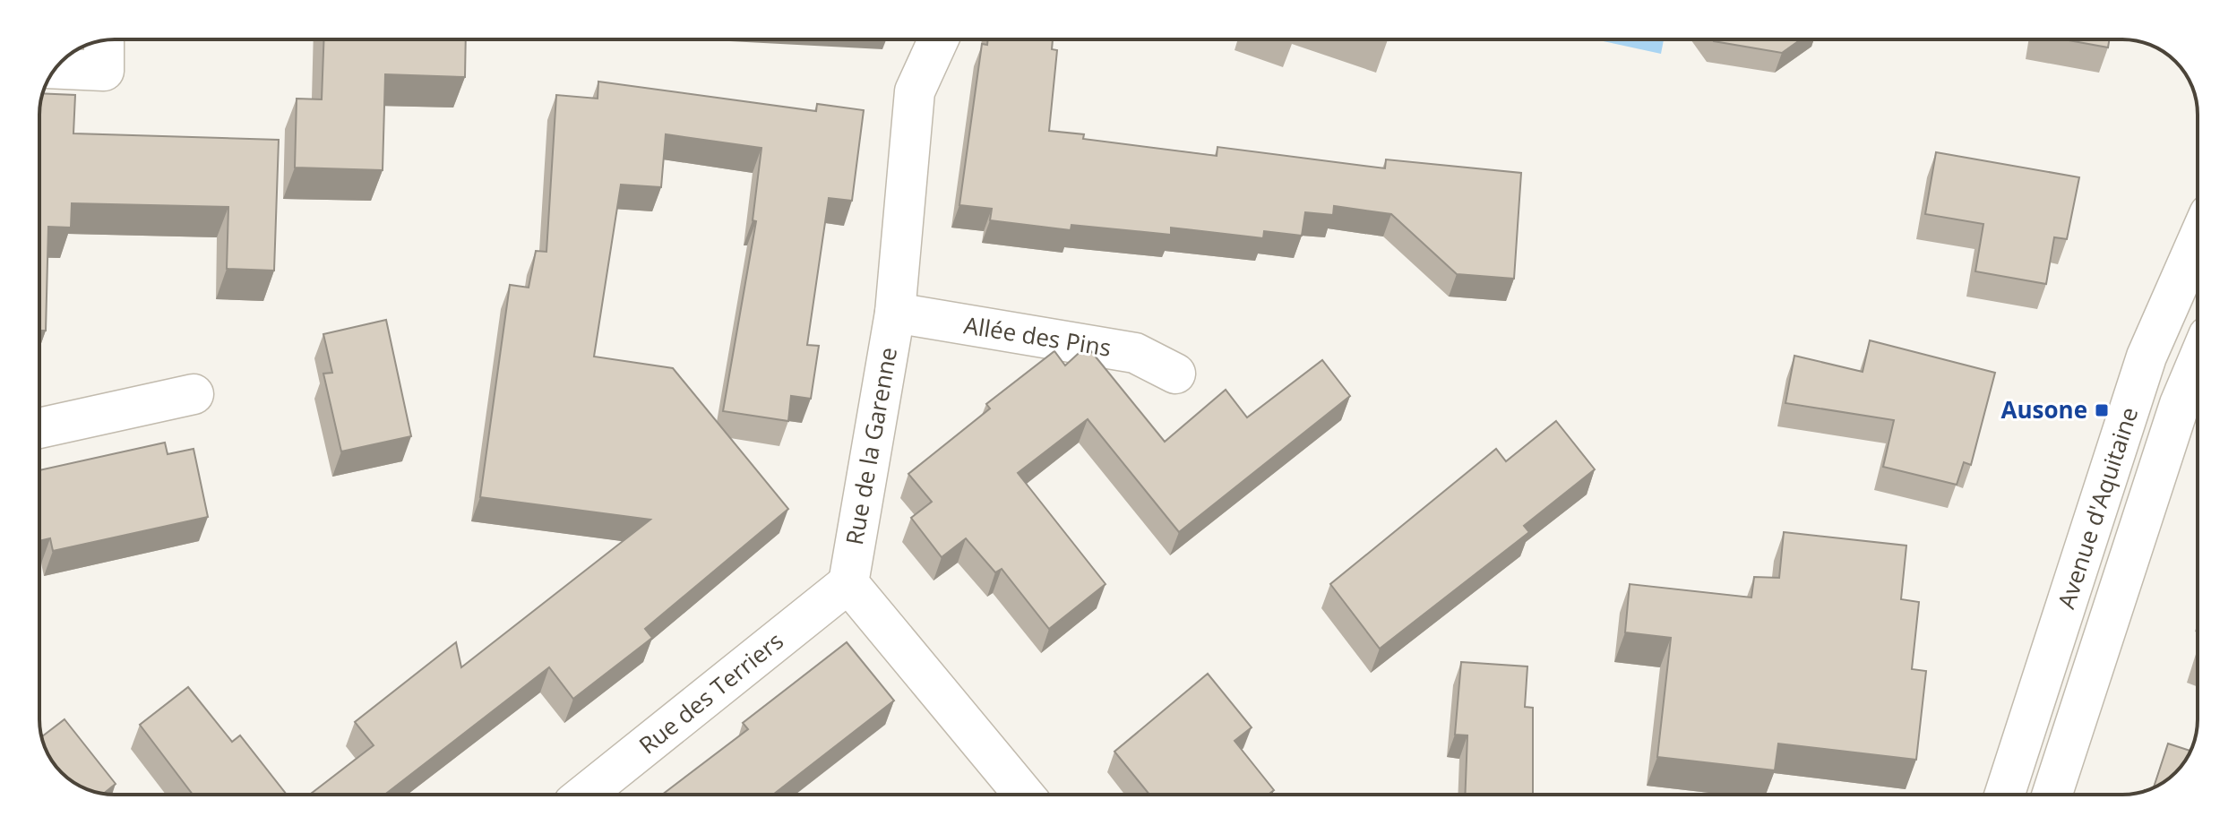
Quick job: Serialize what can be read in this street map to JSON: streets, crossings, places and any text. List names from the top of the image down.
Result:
{
  "streets": {
    "street": [
      "Allée des Pins",
      "Rue de la Garenne",
      "Avenue d'Aquitaine",
      "Rue des Terriers"
    ]
  },
  "crossings": [
    ["Allée des Pins", "Rue de la Garenne"],
    ["Rue de la Garenne", "Rue des Terriers"]
  ],
  "places": {
    "transit": ["Ausone"]
  }
}
